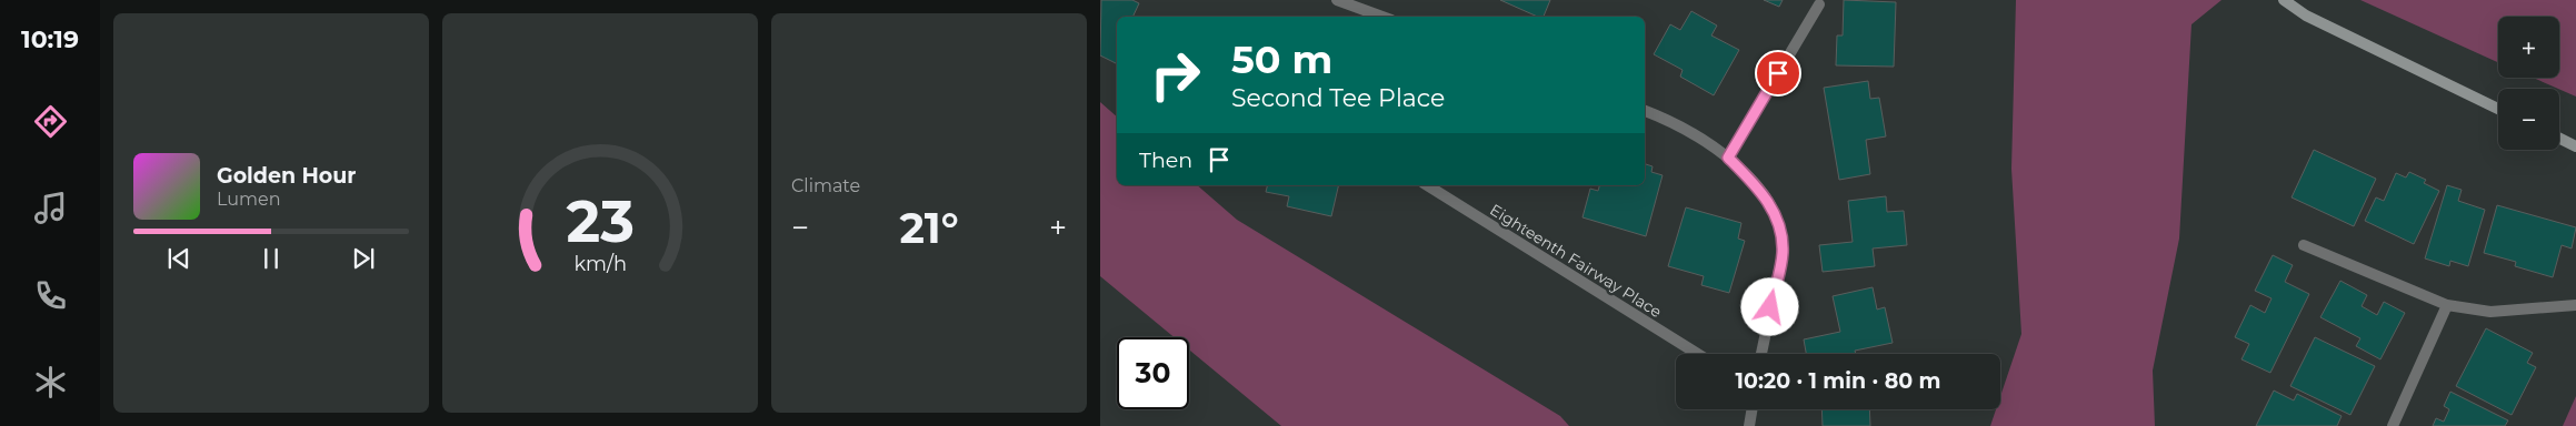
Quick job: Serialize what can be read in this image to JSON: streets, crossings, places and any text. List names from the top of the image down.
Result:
{
  "streets": {
    "street": ["Eighteenth Fairway Place"]
  },
  "page": {
    "tabs": "10:19",
    "tile": "Climate",
    "map_buttons": ["+", "−"],
    "turn": ["50 m", "Second Tee Place"],
    "then": "Then",
    "song": ["Golden Hour", "Lumen"],
    "heat": ["−", "21°", "+"],
    "limit": "30",
    "trip": "10:20 · 1 min · 80 m",
    "gauge": ["23", "km/h"]
  }
}
